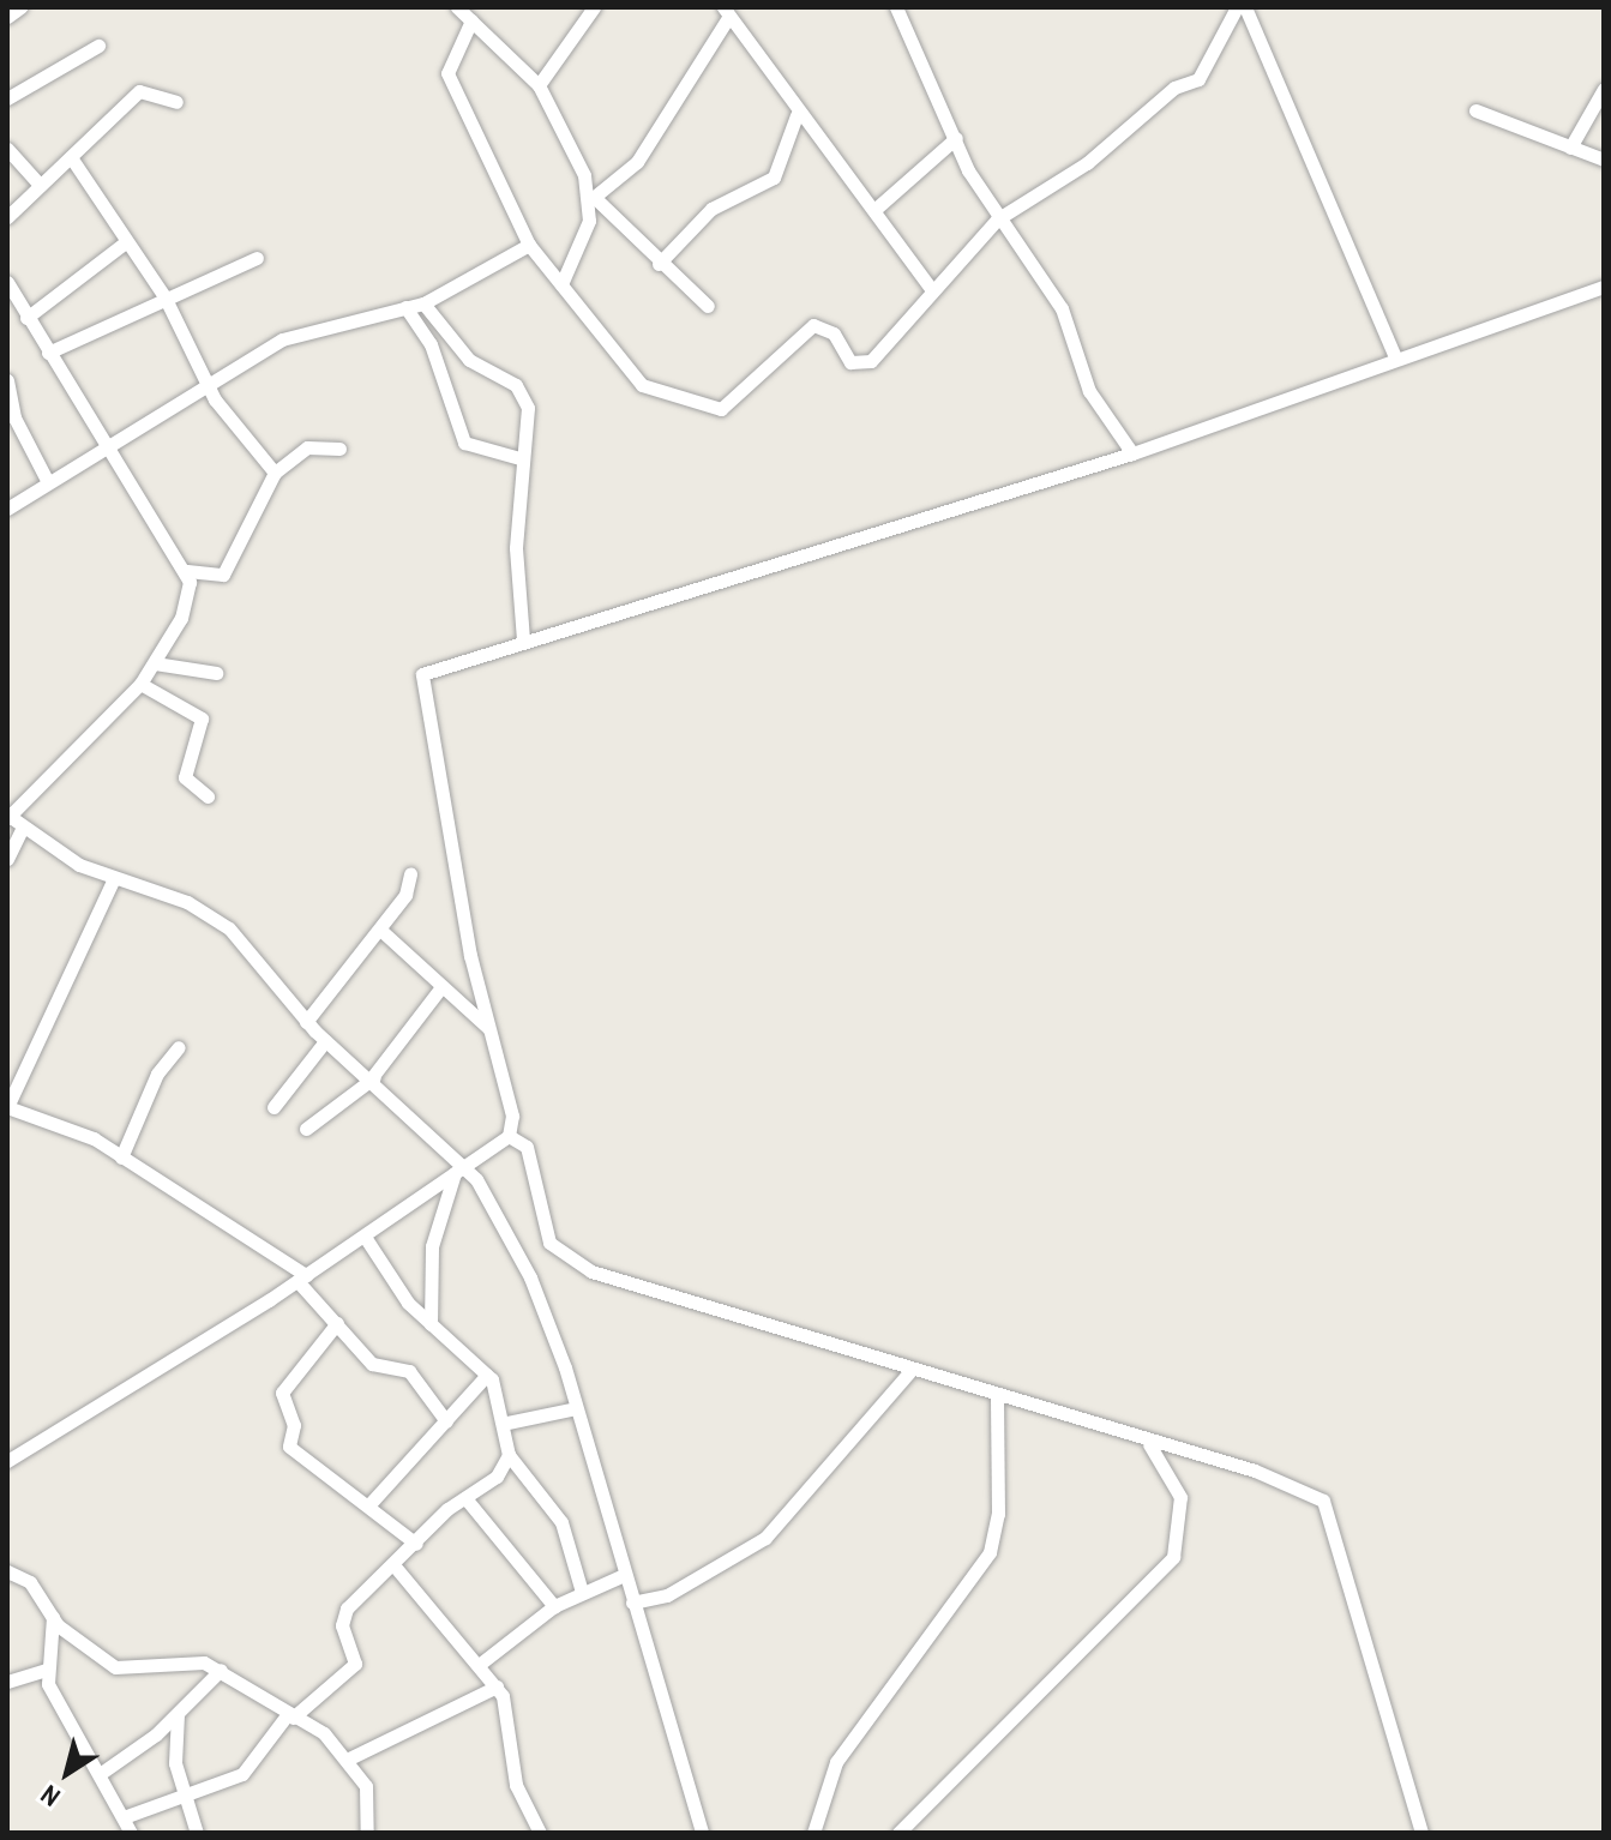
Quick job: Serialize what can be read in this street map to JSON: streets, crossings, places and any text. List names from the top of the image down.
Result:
{
  "north": "bottom left"
}
